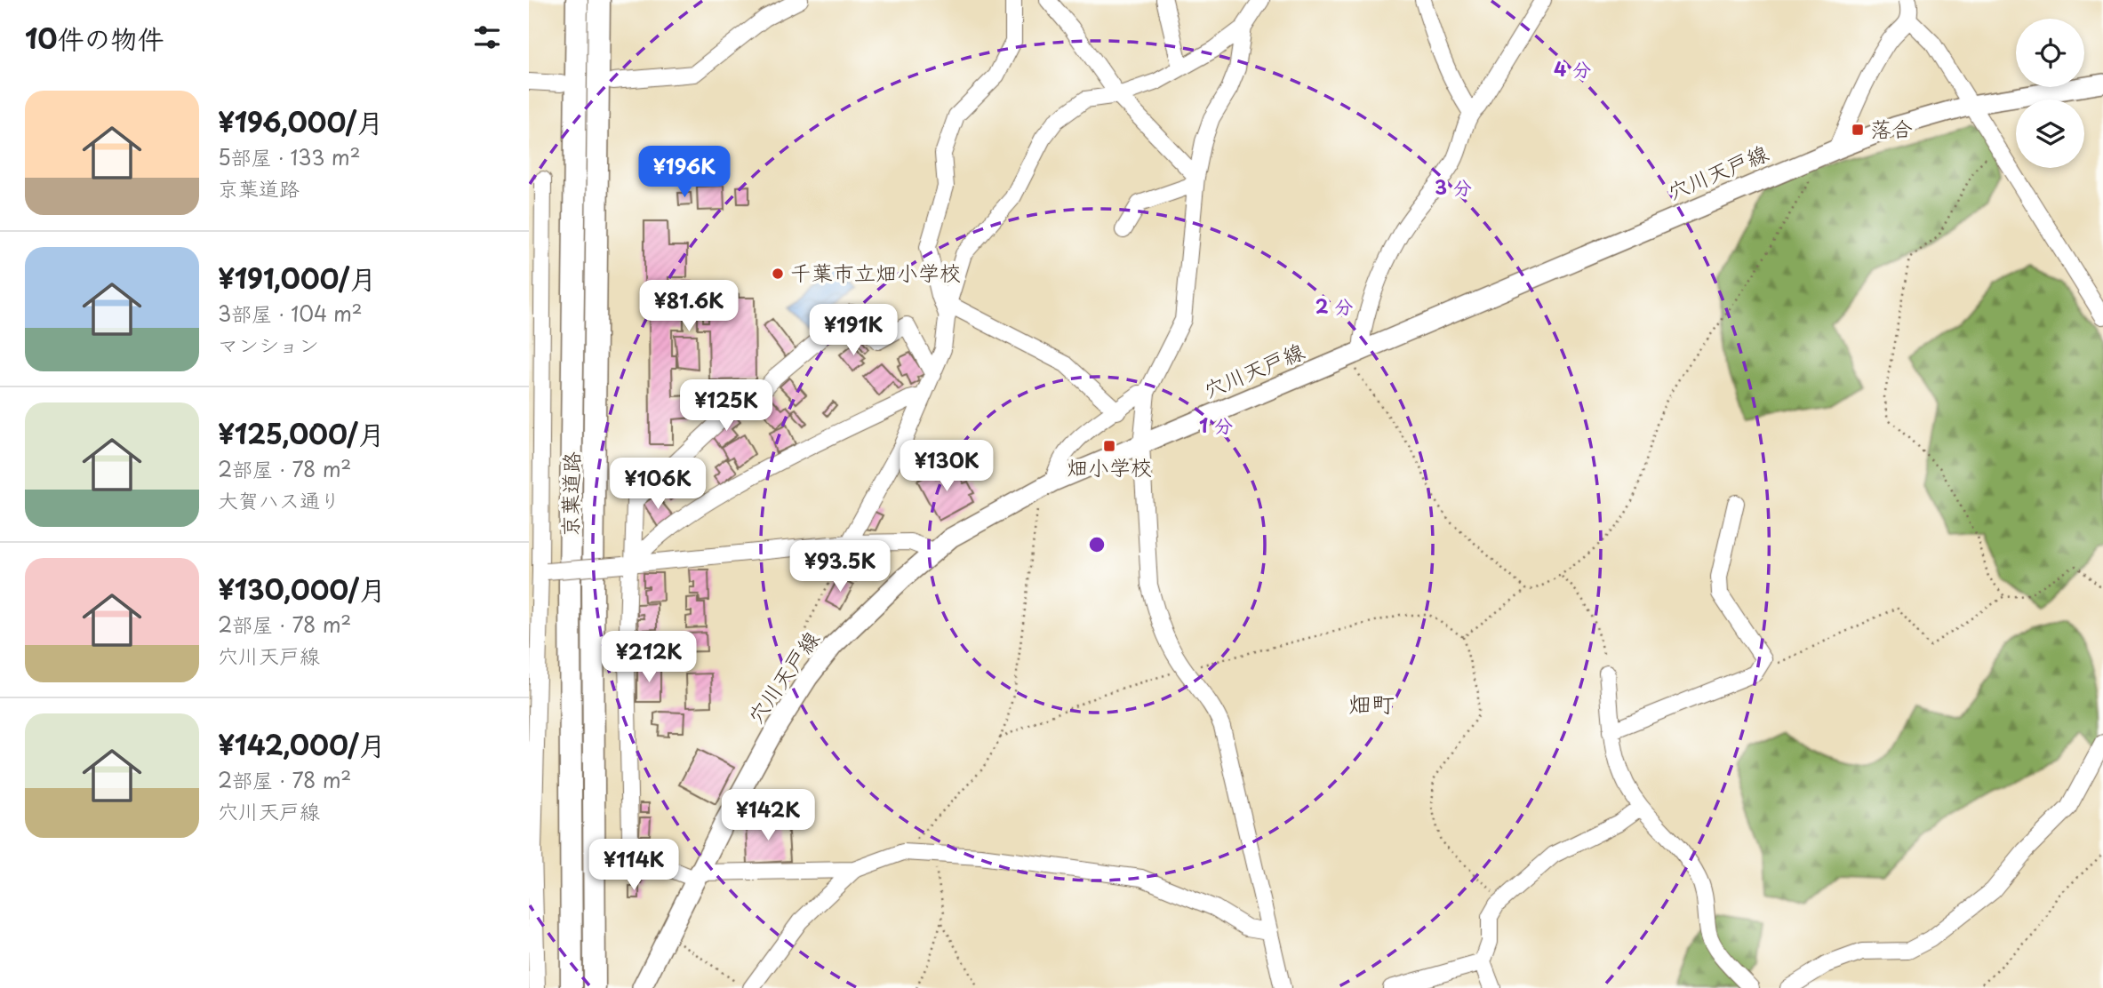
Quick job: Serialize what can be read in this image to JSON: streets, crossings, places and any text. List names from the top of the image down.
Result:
{
  "streets": {
    "highway": ["京葉道路"],
    "main road": ["穴川天戸線"]
  },
  "districts": ["畑町"],
  "places": {
    "transit": ["落合", "畑小学校"],
    "other": ["千葉市立畑小学校"]
  },
  "page": {
    "heading": "10件の物件",
    "list": [
      {
        "name": "¥196,000/月",
        "note": "5部屋 · 133 m² · 京葉道路"
      },
      {
        "name": "¥191,000/月",
        "note": "3部屋 · 104 m² · マンション"
      },
      {
        "name": "¥125,000/月",
        "note": "2部屋 · 78 m² · 大賀ハス通り"
      },
      {
        "name": "¥130,000/月",
        "note": "2部屋 · 78 m² · 穴川天戸線"
      },
      {
        "name": "¥142,000/月",
        "note": "2部屋 · 78 m² · 穴川天戸線"
      }
    ],
    "price": [
      "¥196K",
      "¥81.6K",
      "¥191K",
      "¥125K",
      "¥130K",
      "¥106K",
      "¥93.5K",
      "¥212K",
      "¥142K",
      "¥114K"
    ]
  },
  "rings": [
    "4 分",
    "3 分",
    "2 分",
    "1 分"
  ]
}
